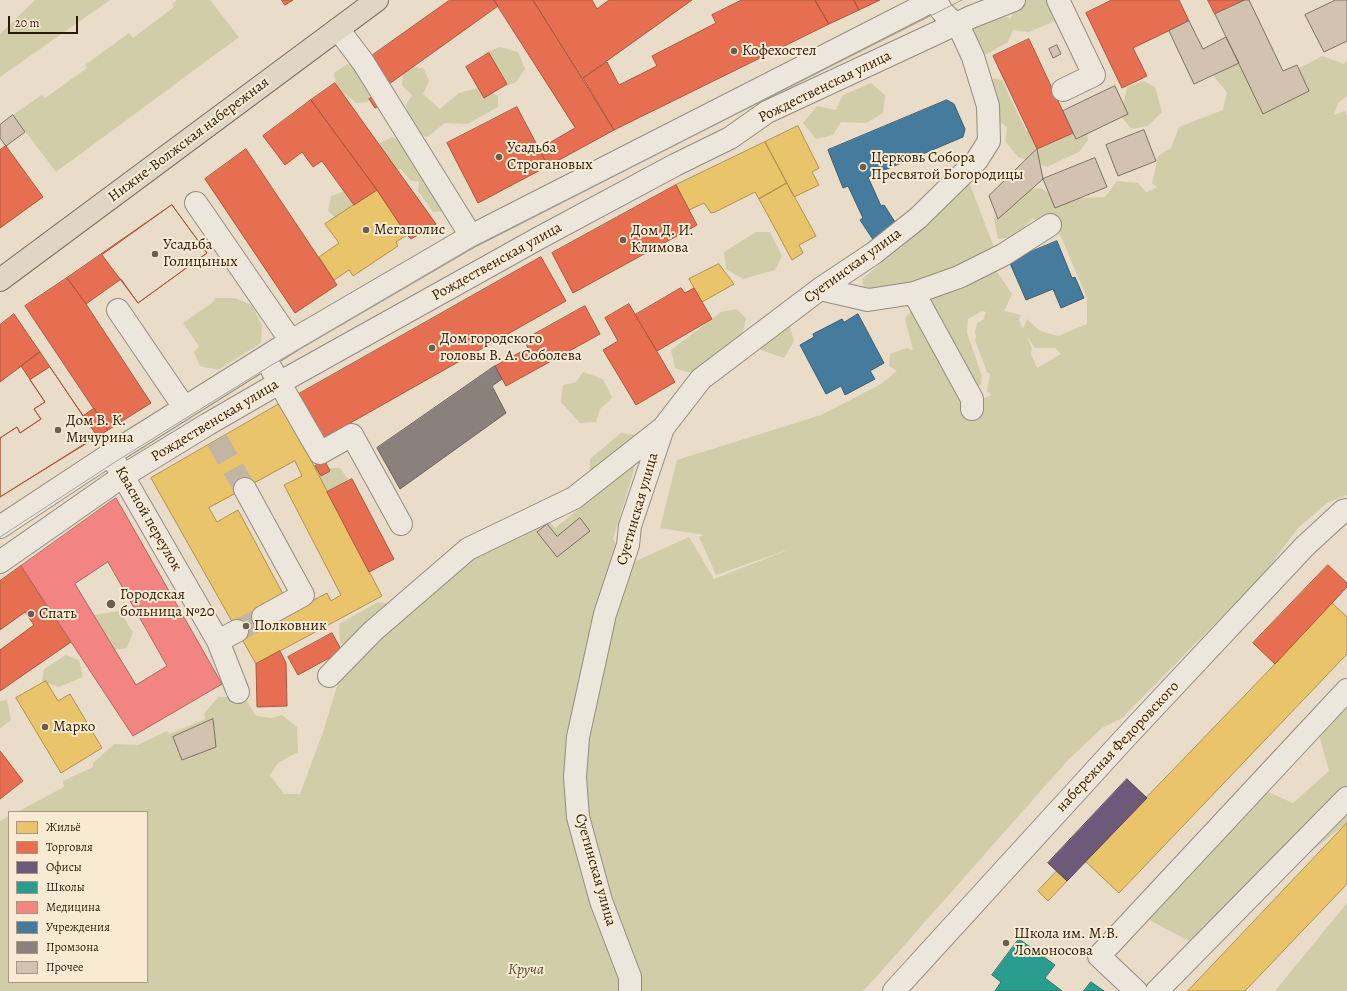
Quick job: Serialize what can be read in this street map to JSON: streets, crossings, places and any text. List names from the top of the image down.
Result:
{
  "streets": {
    "main road": ["Нижне-Волжская набережная"],
    "street": [
      "Рождественская улица",
      "Суетинская улица",
      "Квасной переулок",
      "набережная Федоровского"
    ]
  },
  "crossings": [
    ["Рождественская улица", "Суетинская улица"],
    ["Рождественская улица", "Квасной переулок"]
  ],
  "parks": ["Круча"],
  "places": [
    "Кофехостел",
    "Усадьба Строгановых",
    "Церковь Собора Пресвятой Богородицы",
    "Мегаполис",
    "Дом Д. И. Климова",
    "Усадьба Голицыных",
    "Дом городского головы В. А. Соболева",
    "Дом В. К. Мичурина",
    "Городская больница №20",
    "Спать",
    "Полковник",
    "Марко",
    "Школа им. М.В. Ломоносова"
  ],
  "legend": [
    "Жильё",
    "Торговля",
    "Офисы",
    "Школы",
    "Медицина",
    "Учреждения",
    "Промзона",
    "Прочее"
  ],
  "scale_bar": "20 m"
}
